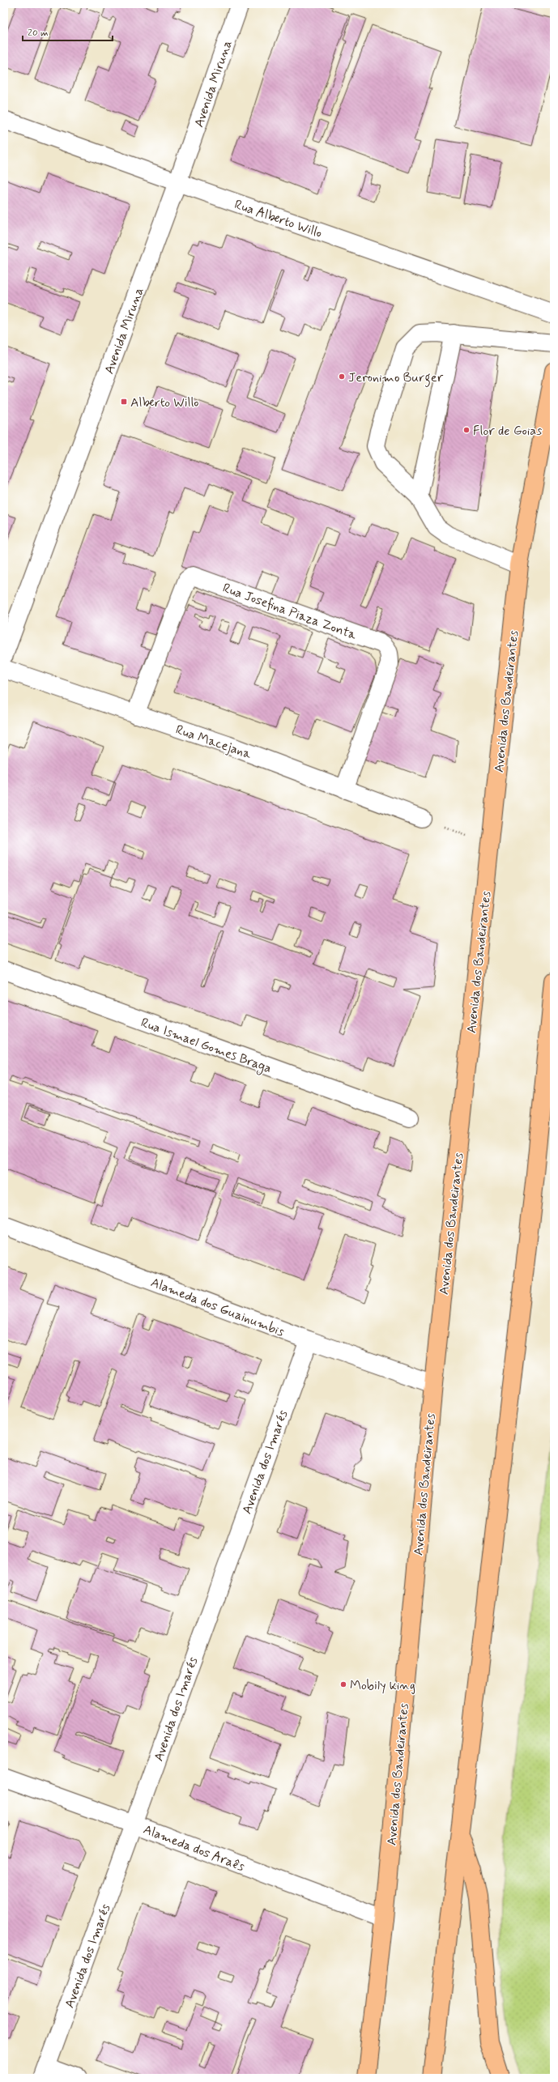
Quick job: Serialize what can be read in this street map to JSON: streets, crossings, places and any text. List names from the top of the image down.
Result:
{
  "streets": {
    "highway": ["Avenida dos Bandeirantes"],
    "street": [
      "Avenida Miruna",
      "Rua Alberto Willo",
      "Rua Josefina Piaza Zonta",
      "Rua Macejana",
      "Rua Ismael Gomes Braga",
      "Alameda dos Guainumbis",
      "Avenida dos Imarés",
      "Alameda dos Araês"
    ]
  },
  "crossings": [
    ["Avenida Miruna", "Rua Alberto Willo"],
    ["Rua Josefina Piaza Zonta", "Rua Macejana"],
    ["Avenida dos Bandeirantes", "Alameda dos Guainumbis"],
    ["Avenida dos Bandeirantes", "Alameda dos Araês"],
    ["Alameda dos Guainumbis", "Avenida dos Imarés"],
    ["Avenida dos Imarés", "Alameda dos Araês"]
  ],
  "places": {
    "other": ["Jeronimo Burger", "Flor de Goias", "Mobily king"],
    "transit": ["Alberto Willo"]
  },
  "scale_bar": "20 m"
}
